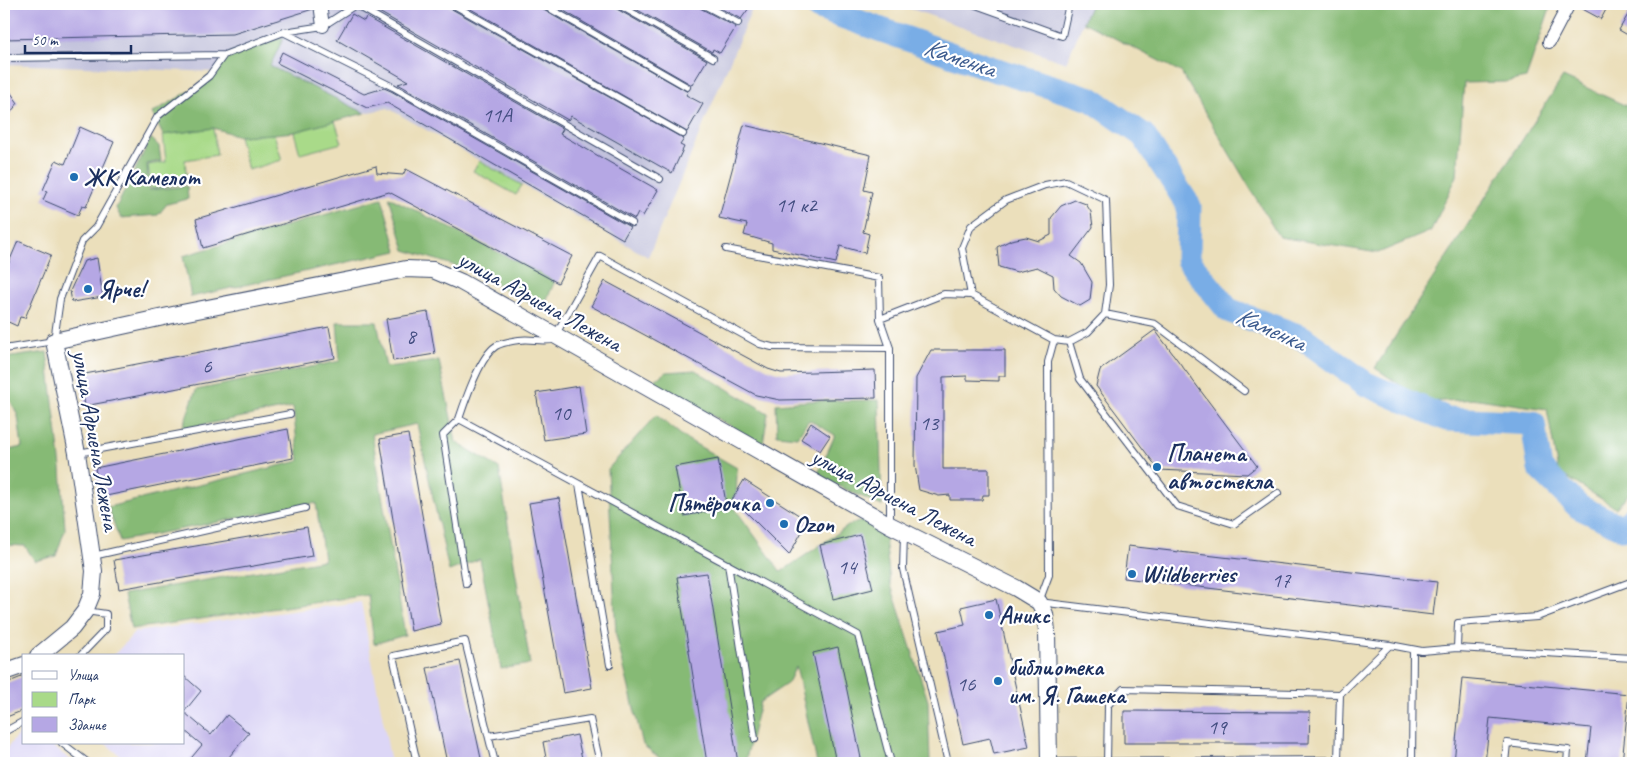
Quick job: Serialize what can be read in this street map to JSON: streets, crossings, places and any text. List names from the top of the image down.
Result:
{
  "streets": {
    "street": ["улица Адриена Лежена"]
  },
  "water": ["Каменка"],
  "places": [
    "ЖК Камелот",
    "Ярче!",
    "Планета автостекла",
    "Пятёрочка",
    "Ozon",
    "Wildberries",
    "Аникс",
    "библиотека им. Я. Гашека"
  ],
  "house_numbers": [
    "11А",
    "11 к2",
    "8",
    "6",
    "10",
    "13",
    "14",
    "17",
    "16",
    "19"
  ],
  "legend": ["Улица", "Парк", "Здание"],
  "scale_bar": "50 m"
}
